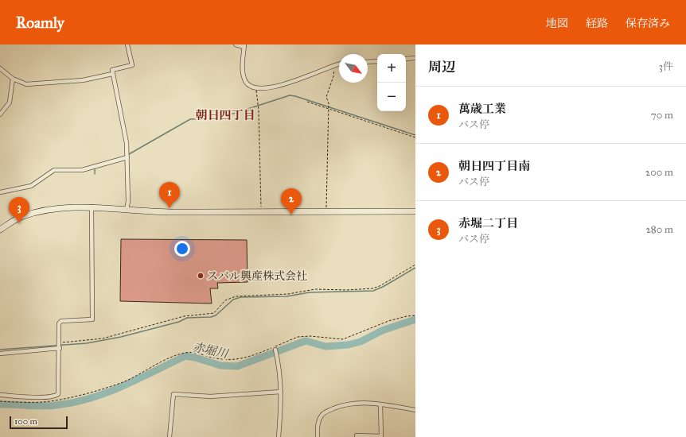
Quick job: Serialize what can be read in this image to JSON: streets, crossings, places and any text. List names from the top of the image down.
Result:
{
  "districts": ["朝日四丁目"],
  "water": ["赤堀川"],
  "places": ["スバル興産株式会社"],
  "scale_bar": "100 m",
  "north": "bottom right",
  "page": {
    "header": "Roamly",
    "nav": ["地図", "経路", "保存済み"],
    "heading": ["周辺", "3件"],
    "map_buttons": ["+", "−"],
    "list": [
      {
        "mark": "1",
        "name": "萬歳工業",
        "note": "バス停",
        "value": "70 m"
      },
      {
        "mark": "2",
        "name": "朝日四丁目南",
        "note": "バス停",
        "value": "200 m"
      },
      {
        "mark": "3",
        "name": "赤堀二丁目",
        "note": "バス停",
        "value": "280 m"
      }
    ],
    "pins": ["1", "2", "3"],
    "scale": "100 m"
  }
}
